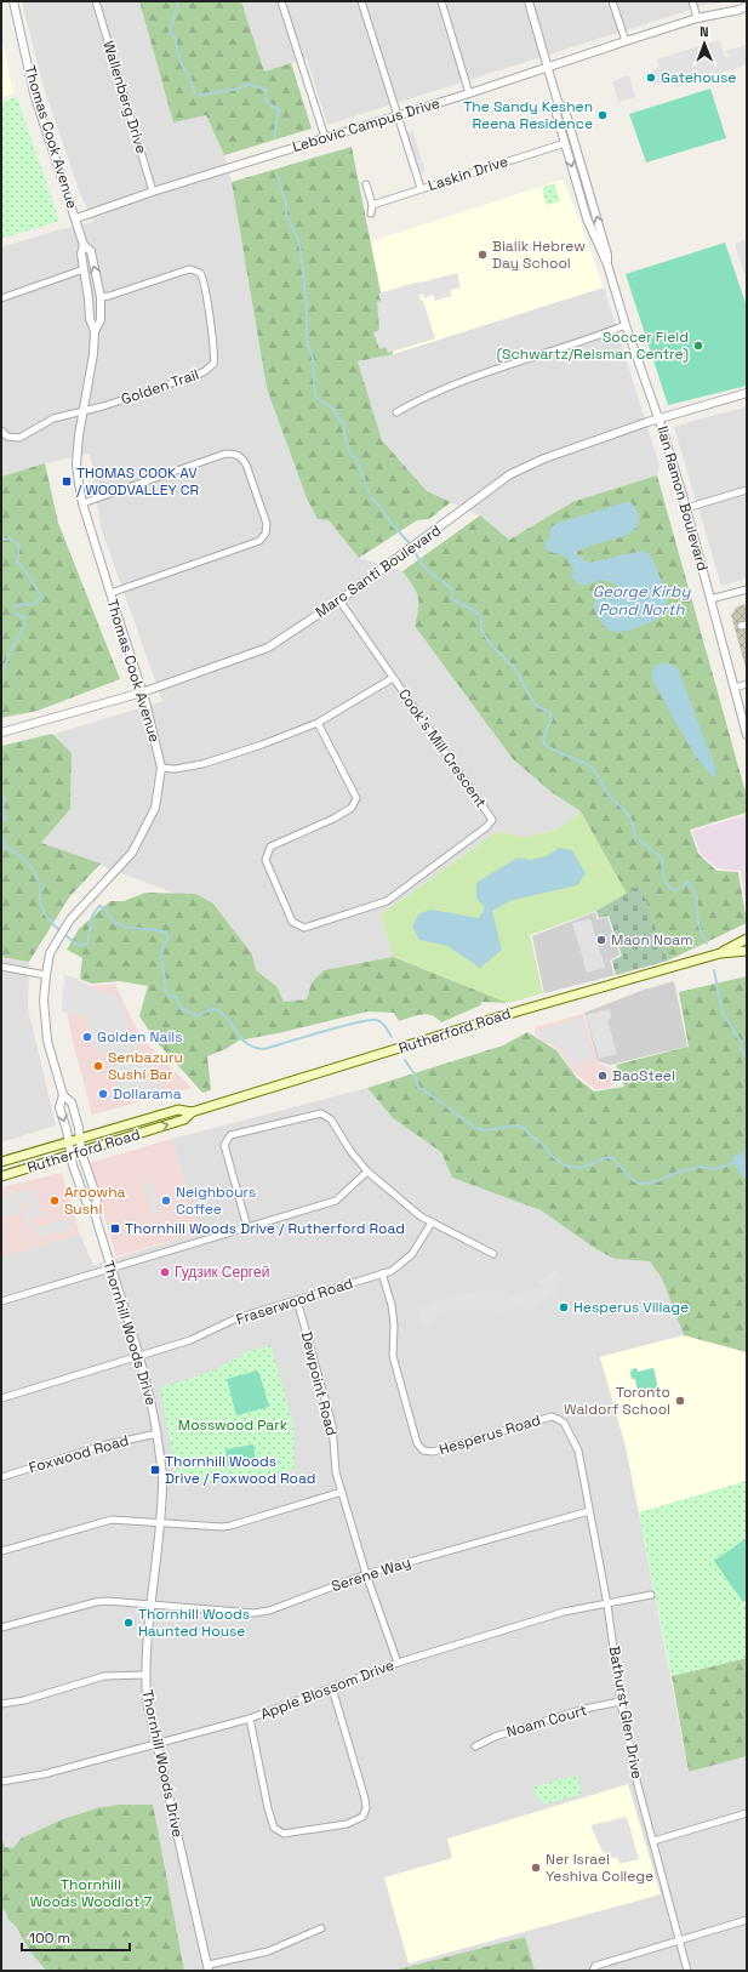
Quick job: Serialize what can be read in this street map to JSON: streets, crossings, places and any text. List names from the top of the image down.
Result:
{
  "streets": {
    "main road": ["Rutherford Road"],
    "street": [
      "Wallenberg Drive",
      "Lebovic Campus Drive",
      "Thomas Cook Avenue",
      "Laskin Drive",
      "Golden Trail",
      "Ilan Ramon Boulevard",
      "Marc Santi Boulevard",
      "Cook's Mill Crescent",
      "Fraserwood Road",
      "Thornhill Woods Drive",
      "Dewpoint Road",
      "Hesperus Road",
      "Foxwood Road",
      "Serene Way",
      "Apple Blossom Drive",
      "Bathurst Glen Drive",
      "Noam Court"
    ]
  },
  "crossings": [
    ["Wallenberg Drive", "Lebovic Campus Drive"],
    ["Lebovic Campus Drive", "Thomas Cook Avenue"],
    ["Lebovic Campus Drive", "Ilan Ramon Boulevard"],
    ["Thomas Cook Avenue", "Golden Trail"],
    ["Thomas Cook Avenue", "Marc Santi Boulevard"],
    ["Thomas Cook Avenue", "Rutherford Road"],
    ["Thomas Cook Avenue", "Thornhill Woods Drive"],
    ["Laskin Drive", "Ilan Ramon Boulevard"],
    ["Ilan Ramon Boulevard", "Marc Santi Boulevard"],
    ["Marc Santi Boulevard", "Cook's Mill Crescent"],
    ["Rutherford Road", "Thornhill Woods Drive"],
    ["Fraserwood Road", "Thornhill Woods Drive"],
    ["Fraserwood Road", "Dewpoint Road"],
    ["Fraserwood Road", "Hesperus Road"],
    ["Thornhill Woods Drive", "Foxwood Road"],
    ["Thornhill Woods Drive", "Serene Way"],
    ["Thornhill Woods Drive", "Apple Blossom Drive"],
    ["Dewpoint Road", "Serene Way"],
    ["Dewpoint Road", "Apple Blossom Drive"],
    ["Hesperus Road", "Bathurst Glen Drive"],
    ["Serene Way", "Bathurst Glen Drive"],
    ["Apple Blossom Drive", "Bathurst Glen Drive"],
    ["Bathurst Glen Drive", "Noam Court"]
  ],
  "water": ["George Kirby Pond North"],
  "parks": ["Mosswood Park", "Thornhill Woods Woodlot 7"],
  "places": {
    "other": [
      "Gatehouse",
      "The Sandy Keshen Reena Residence",
      "Bialik Hebrew Day School",
      "Soccer Field (Schwartz/Reisman Centre)",
      "Maon Noam",
      "Golden Nails",
      "Senbazuru Sushi Bar",
      "BaoSteel",
      "Dollarama",
      "Aroowha Sushi",
      "Neighbours Coffee",
      "Гудзик Сергей",
      "Hesperus Village",
      "Toronto Waldorf School",
      "Thornhill Woods Haunted House",
      "Ner Israel Yeshiva College"
    ],
    "transit": ["THOMAS COOK AV / WOODVALLEY CR", "Thornhill Woods Drive / Rutherford Road", "Thornhill Woods Drive / Foxwood Road"]
  },
  "scale_bar": "100 m",
  "north": "top"
}
